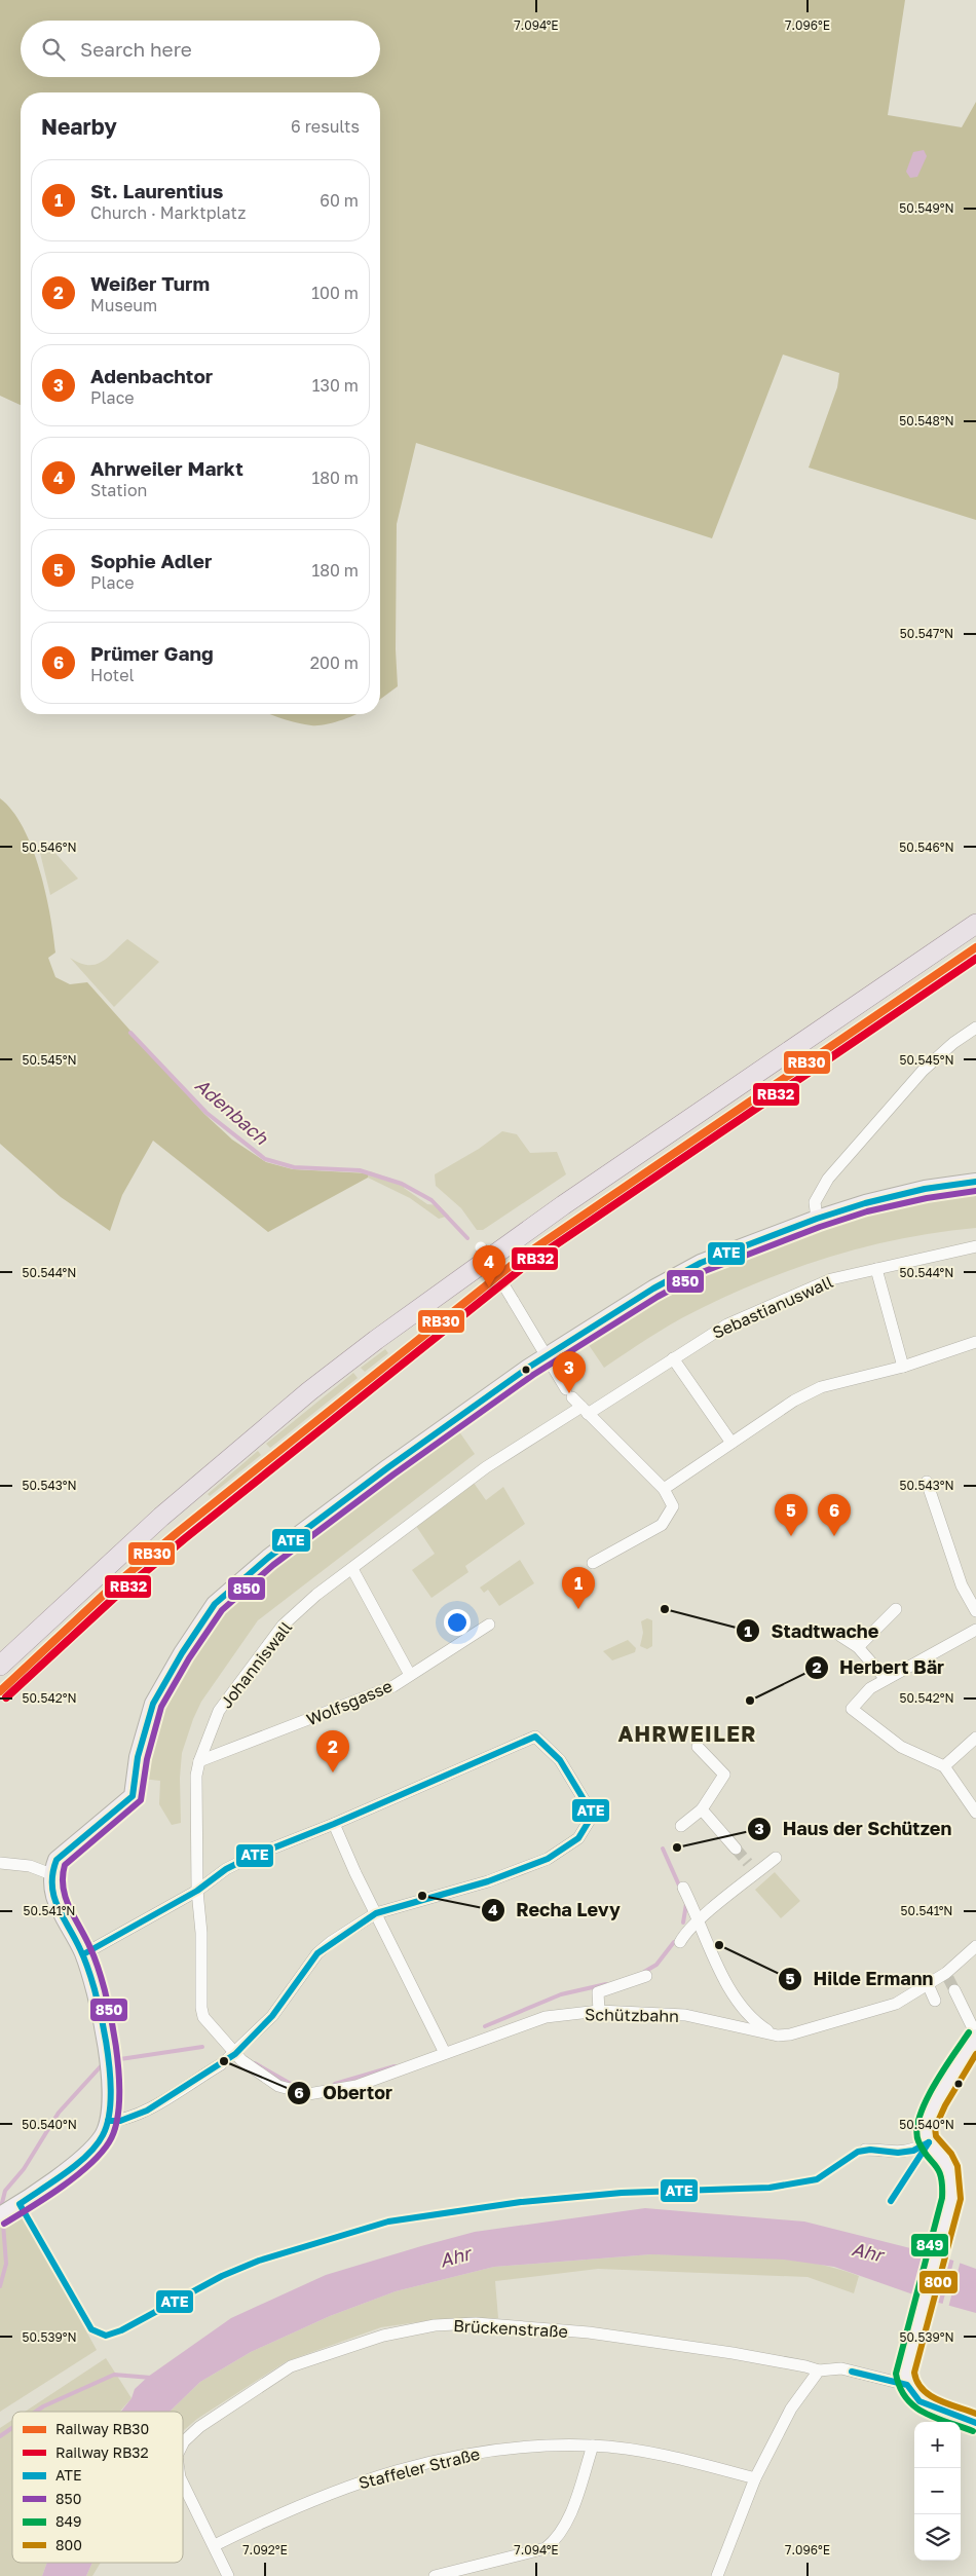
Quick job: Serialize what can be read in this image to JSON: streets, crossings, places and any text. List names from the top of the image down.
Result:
{
  "streets": {
    "street": [
      "Sebastianuswall",
      "Johanniswall",
      "Wolfsgasse",
      "Schützbahn",
      "Brückenstraße",
      "Staffeler Straße"
    ]
  },
  "crossings": [
    ["Sebastianuswall", "Johanniswall"],
    ["Johanniswall", "Wolfsgasse"],
    ["Johanniswall", "Schützbahn"],
    ["Brückenstraße", "Staffeler Straße"]
  ],
  "districts": ["AHRWEILER"],
  "water": ["Adenbach", "Ahr"],
  "places": [
    "Stadtwache",
    "Herbert Bär",
    "Haus der Schützen",
    "Recha Levy",
    "Hilde Ermann",
    "Obertor"
  ],
  "lines": [
    "rail line RB30",
    "rail line RB32",
    "transit line ATE",
    "transit line 850",
    "transit line 849",
    "transit line 800"
  ],
  "legend": [
    "Railway RB30",
    "Railway RB32",
    "ATE",
    "850",
    "849",
    "800"
  ],
  "page": {
    "search": "Search here",
    "heading": ["Nearby", "6 results"],
    "list": [
      {
        "mark": "1",
        "name": "St. Laurentius",
        "note": "Church · Marktplatz",
        "value": "60 m"
      },
      {
        "mark": "2",
        "name": "Weißer Turm",
        "note": "Museum",
        "value": "100 m"
      },
      {
        "mark": "3",
        "name": "Adenbachtor",
        "note": "Place",
        "value": "130 m"
      },
      {
        "mark": "4",
        "name": "Ahrweiler Markt",
        "note": "Station",
        "value": "180 m"
      },
      {
        "mark": "5",
        "name": "Sophie Adler",
        "note": "Place",
        "value": "180 m"
      },
      {
        "mark": "6",
        "name": "Prümer Gang",
        "note": "Hotel",
        "value": "200 m"
      }
    ],
    "pins": [
      "4",
      "3",
      "5",
      "6",
      "1",
      "2"
    ],
    "map_buttons": ["+", "−"]
  },
  "coordinates": [
    "7.094°E",
    "7.096°E",
    "50.549°N",
    "50.548°N",
    "50.547°N",
    "50.546°N",
    "50.545°N",
    "50.544°N",
    "50.543°N",
    "50.542°N",
    "50.541°N",
    "50.540°N",
    "50.539°N",
    "7.092°E"
  ]
}
